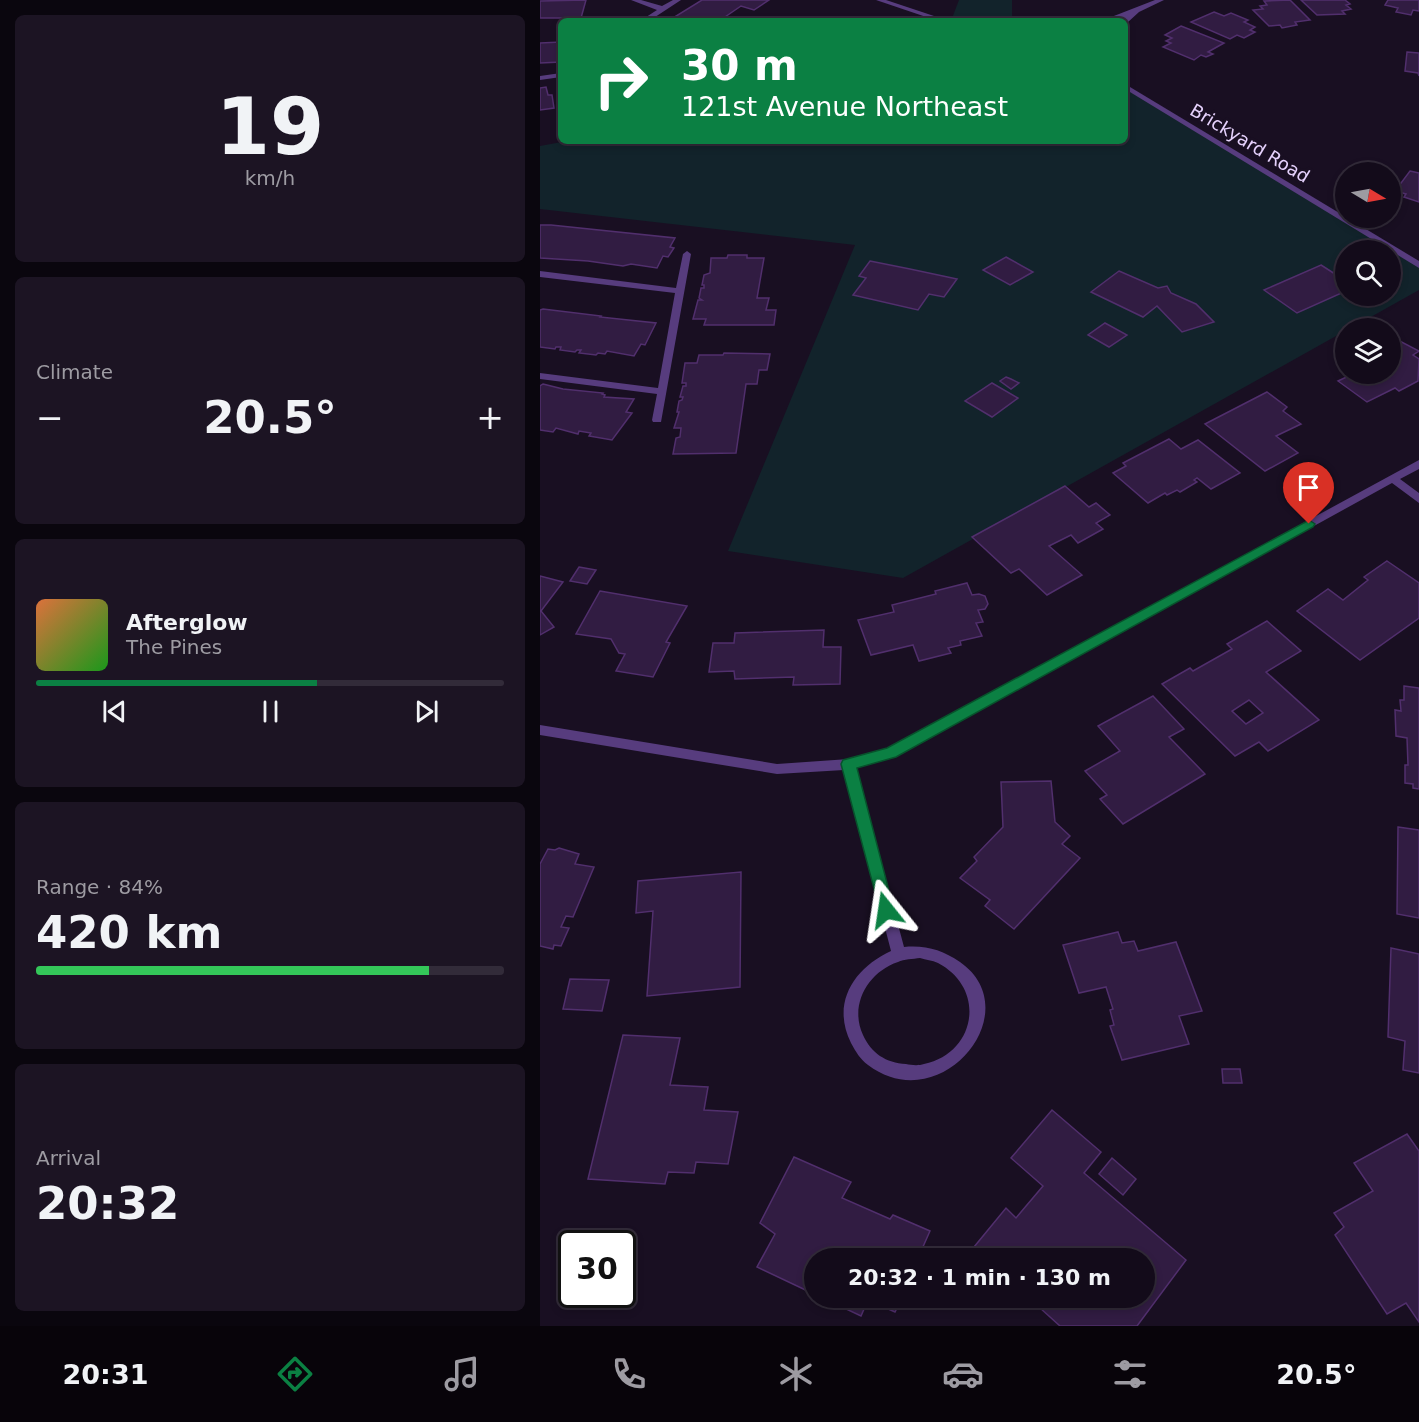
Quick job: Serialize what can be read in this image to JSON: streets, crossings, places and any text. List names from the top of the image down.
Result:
{
  "streets": {
    "street": ["Brickyard Road"]
  },
  "north": "right",
  "page": {
    "tile": [
      ["19", "km/h"],
      "Climate",
      ["Range · 84%", "420 km"],
      ["Arrival", "20:32"]
    ],
    "turn": ["30 m", "121st Avenue Northeast"],
    "heat": ["−", "20.5°", "+"],
    "song": ["Afterglow", "The Pines"],
    "limit": "30",
    "trip": "20:32 · 1 min · 130 m",
    "tabs": ["20:31", "20.5°"]
  }
}
